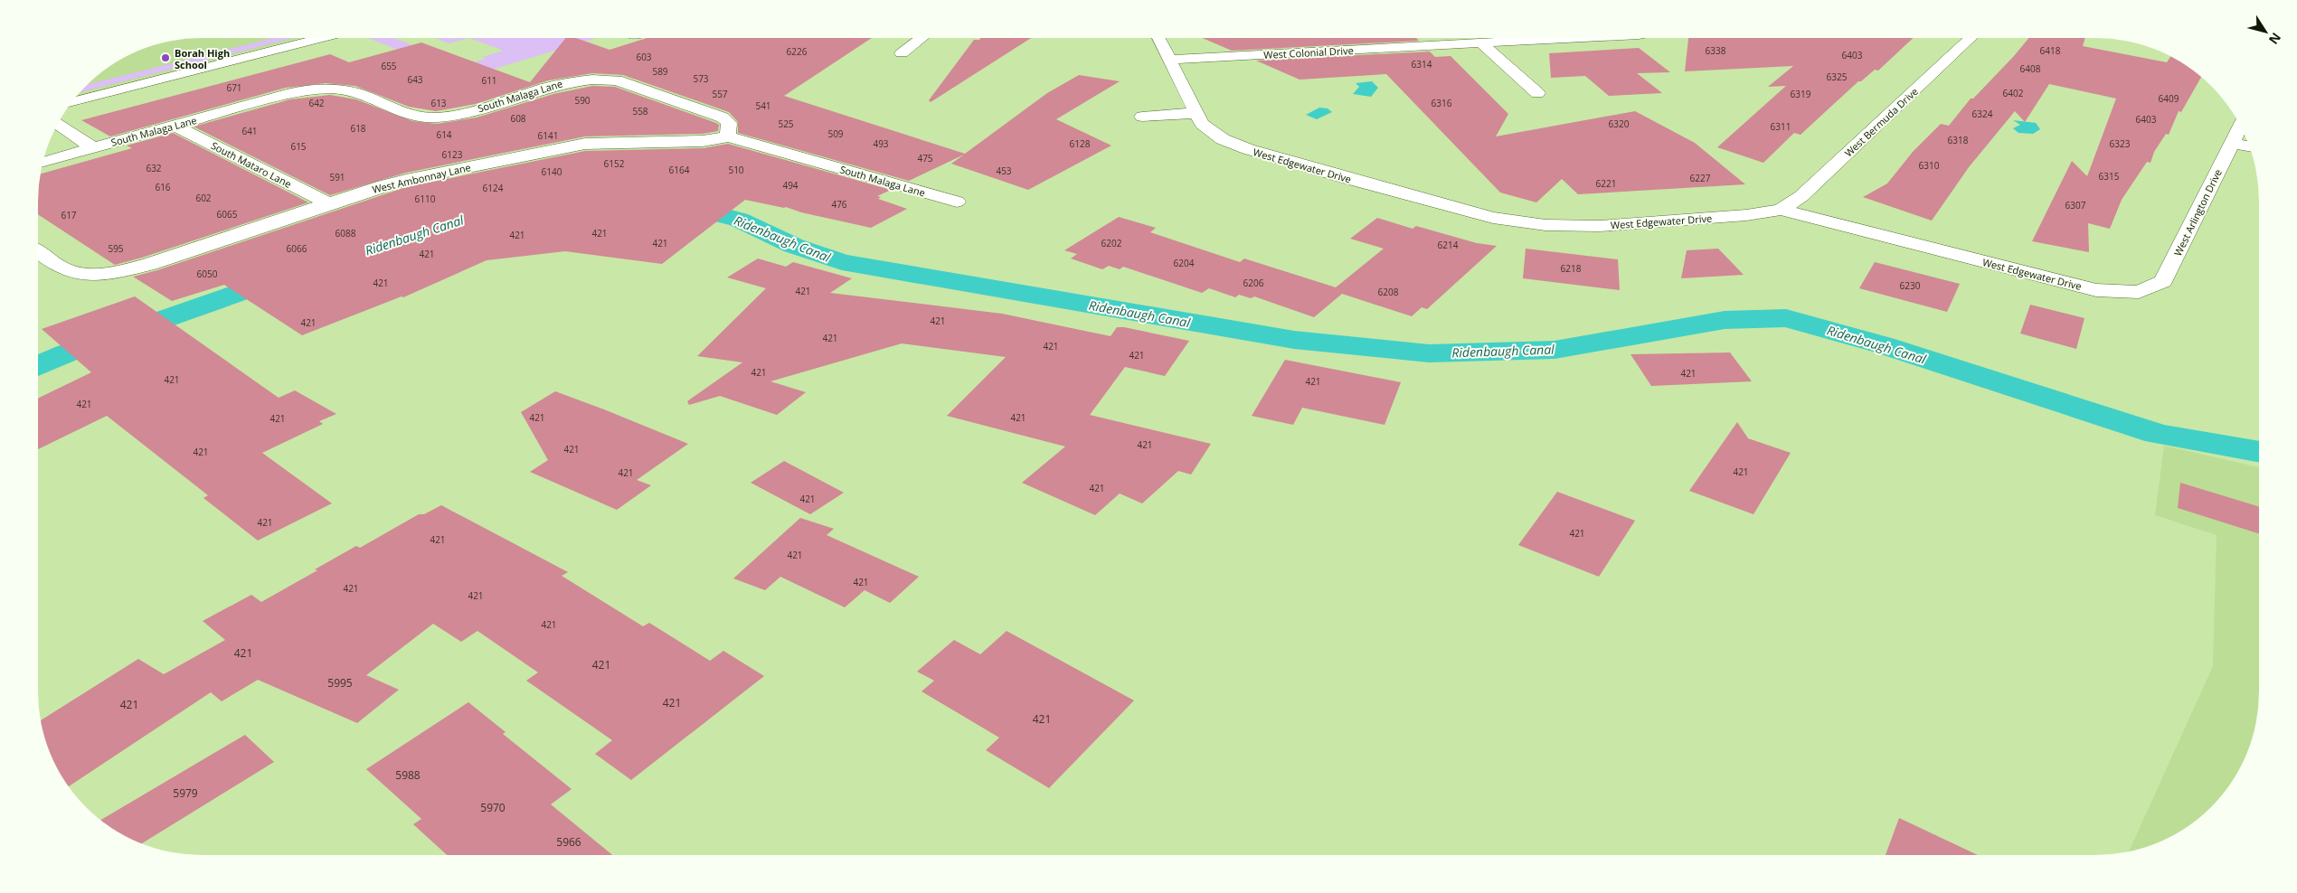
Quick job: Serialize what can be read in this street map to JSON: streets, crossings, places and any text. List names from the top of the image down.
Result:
{
  "streets": {
    "street": [
      "West Colonial Drive",
      "South Malaga Lane",
      "West Bermuda Drive",
      "South Mataro Lane",
      "West Edgewater Drive",
      "West Ambonnay Lane",
      "West Arlington Drive"
    ]
  },
  "crossings": [
    ["West Colonial Drive", "West Edgewater Drive"],
    ["South Malaga Lane", "South Mataro Lane"],
    ["South Malaga Lane", "West Ambonnay Lane"],
    ["West Bermuda Drive", "West Edgewater Drive"],
    ["South Mataro Lane", "West Ambonnay Lane"],
    ["West Edgewater Drive", "West Arlington Drive"]
  ],
  "water": ["Ridenbaugh Canal"],
  "places": ["Borah High School"],
  "house_numbers": [
    "6338",
    "6418",
    "6226",
    "6403",
    "603",
    "6314",
    "655",
    "6408",
    "589",
    "6325",
    "573",
    "643",
    "611",
    "671",
    "6402",
    "557",
    "6319",
    "6409",
    "590",
    "642",
    "613",
    "6316",
    "541",
    "558",
    "6324",
    "608",
    "6403",
    "525",
    "6320",
    "6311",
    "618",
    "641",
    "509",
    "614",
    "6141",
    "6318",
    "493",
    "6128",
    "6323",
    "615",
    "6123",
    "475",
    "6152",
    "6310",
    "632",
    "6164",
    "510",
    "453",
    "6140",
    "6315",
    "591",
    "6227",
    "6221",
    "494",
    "616",
    "6124",
    "602",
    "6110",
    "476",
    "6307",
    "6065",
    "617",
    "6088",
    "421",
    "421",
    "421",
    "6202",
    "6214",
    "595",
    "6066",
    "421",
    "6204",
    "6218",
    "6050",
    "421",
    "6206",
    "6230",
    "421",
    "6208",
    "421",
    "421",
    "421",
    "421",
    "421",
    "421",
    "421",
    "421",
    "421",
    "421",
    "421",
    "421",
    "421",
    "421",
    "421",
    "421",
    "421",
    "421",
    "421",
    "421",
    "421",
    "421",
    "421",
    "421",
    "421",
    "421",
    "421",
    "421",
    "421",
    "421",
    "5995",
    "421",
    "421",
    "421",
    "5988",
    "5979",
    "5970",
    "5966"
  ],
  "north": "bottom right"
}
